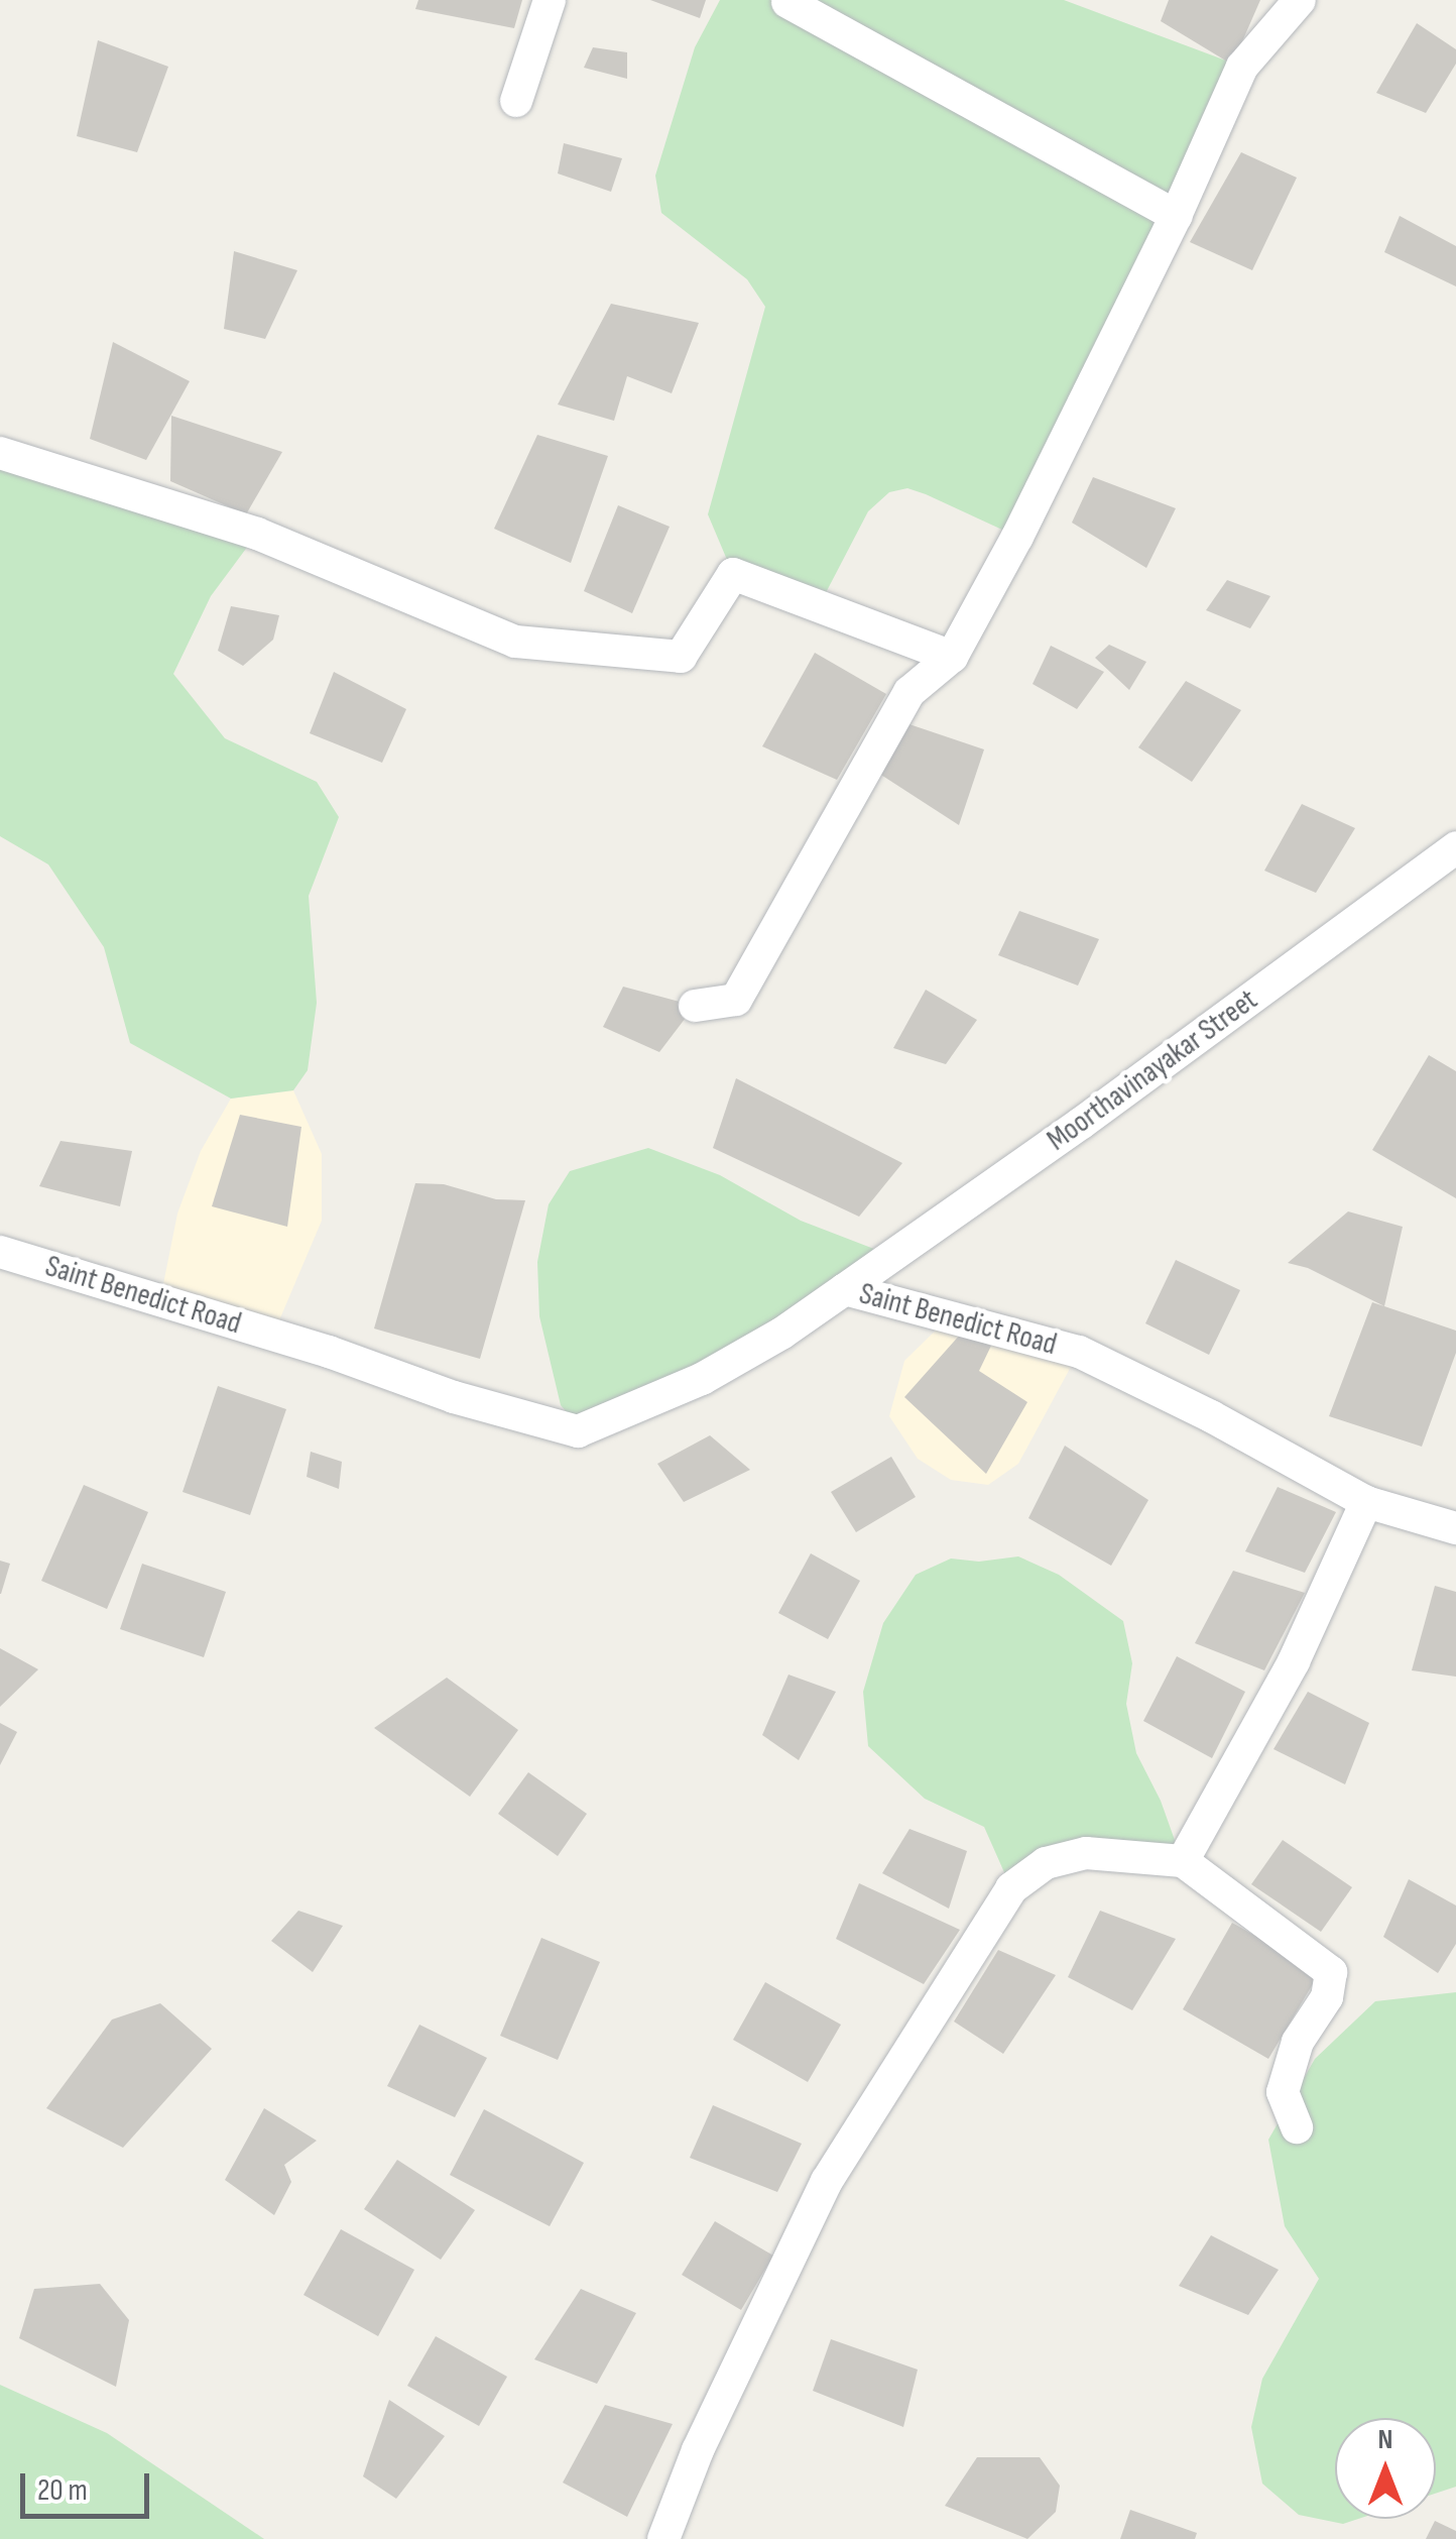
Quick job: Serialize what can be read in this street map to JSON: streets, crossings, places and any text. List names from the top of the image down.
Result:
{
  "streets": {
    "street": ["Moorthavinayakar Street", "Saint Benedict Road"]
  },
  "crossings": [
    ["Moorthavinayakar Street", "Saint Benedict Road"]
  ],
  "scale_bar": "20 m",
  "north": "top"
}
